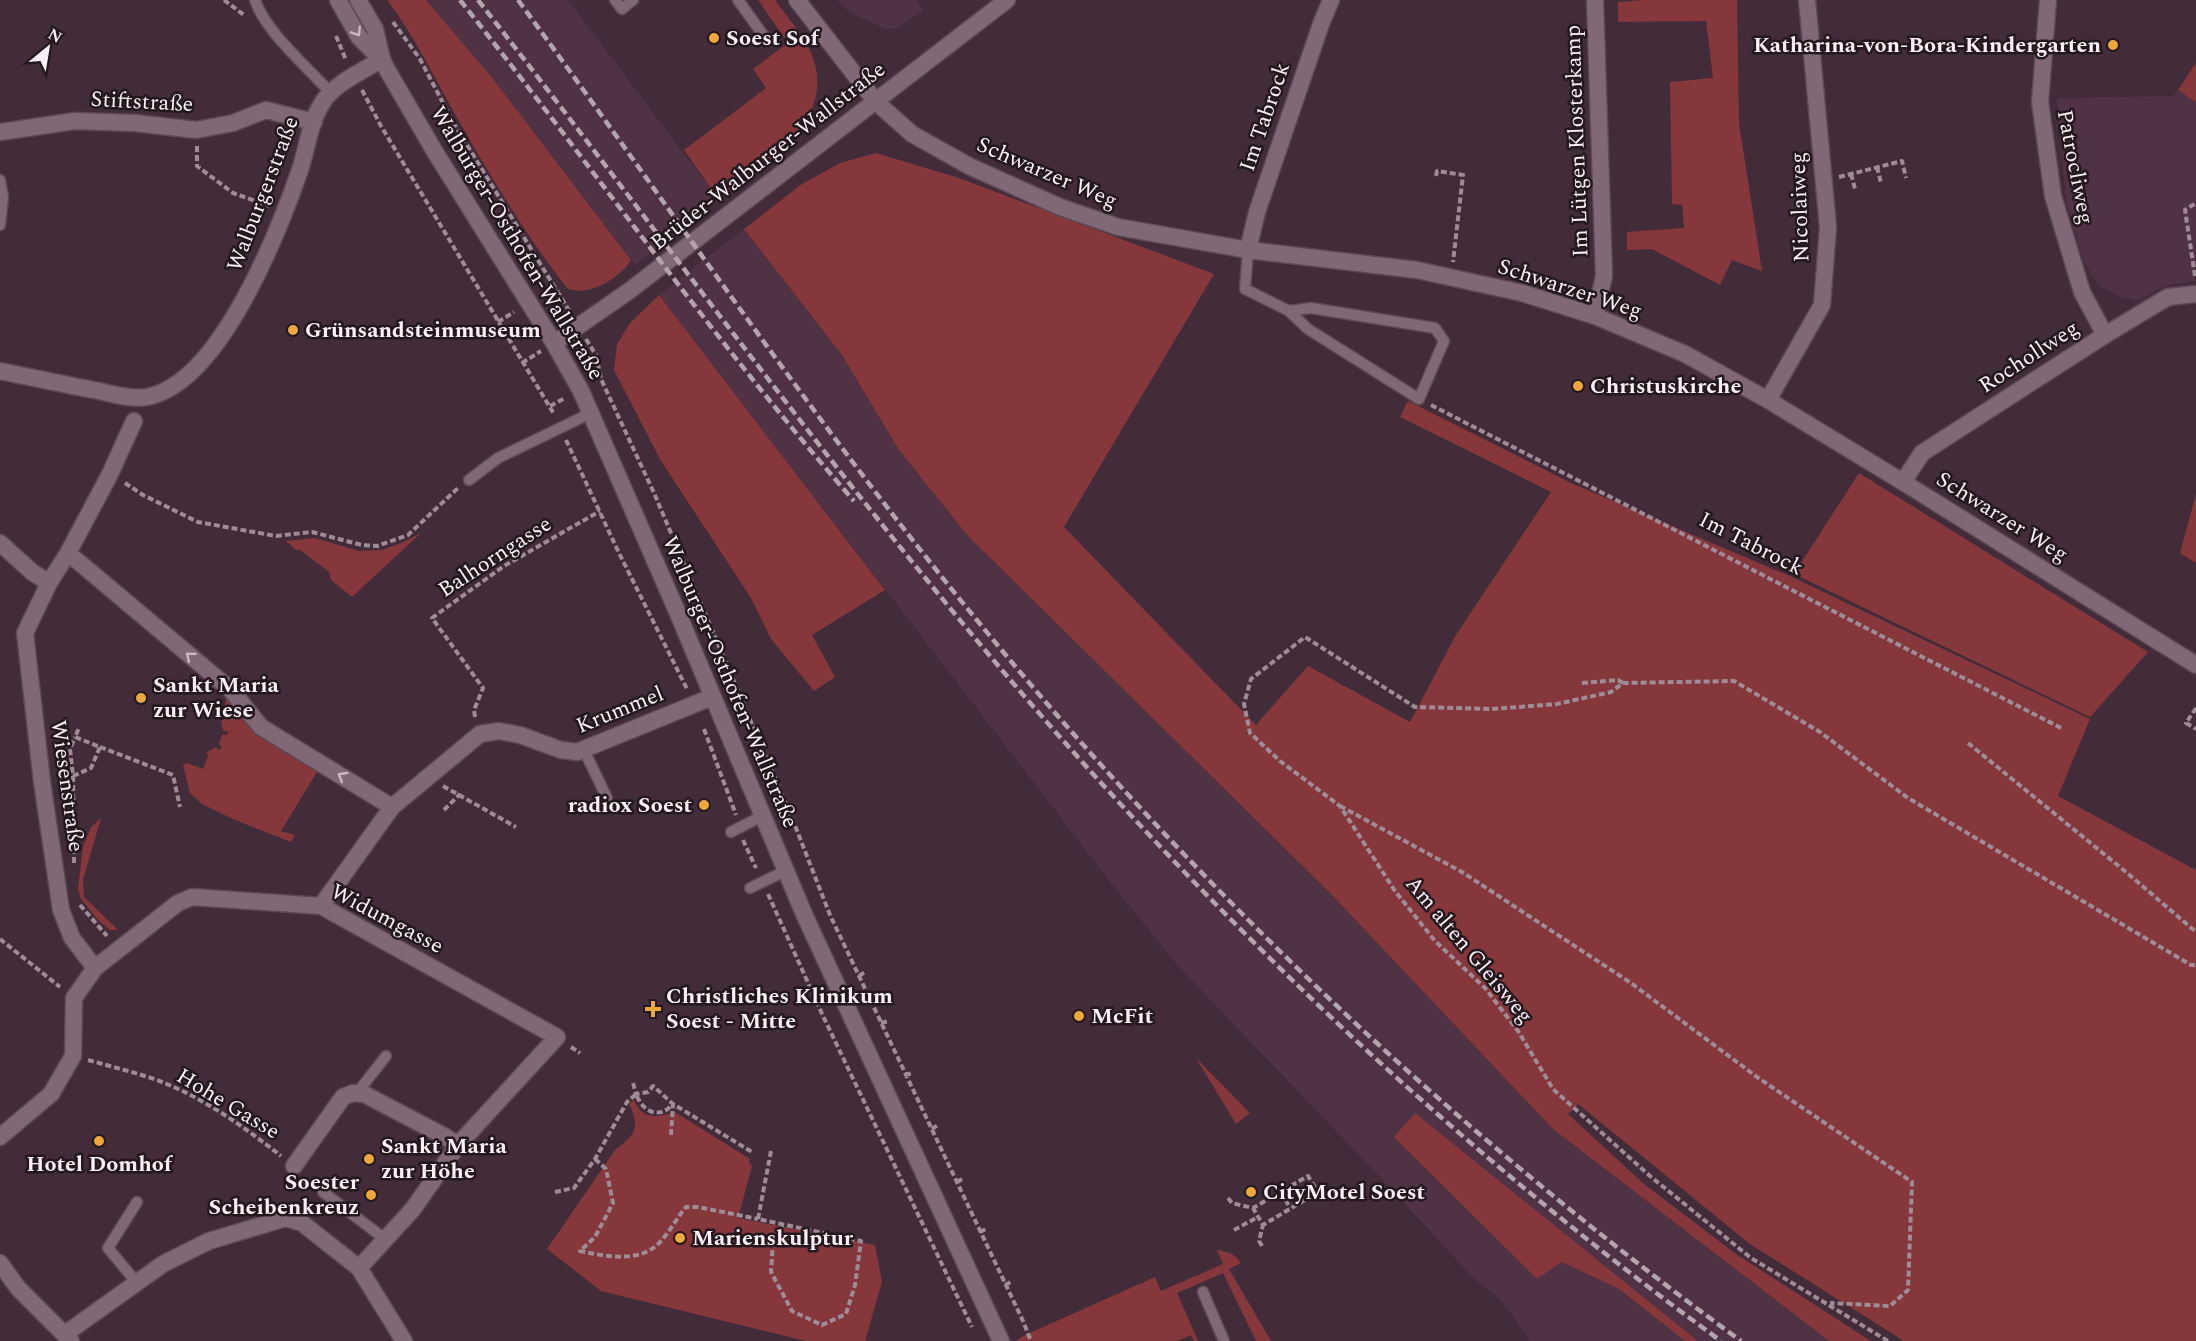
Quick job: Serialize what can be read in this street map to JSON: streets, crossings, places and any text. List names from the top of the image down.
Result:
{
  "streets": {
    "street": [
      "Stiftstraße",
      "Im Tabrock",
      "Im Lütgen Klosterkamp",
      "Brüder-Walburger-Wallstraße",
      "Patrocliweg",
      "Schwarzer Weg",
      "Walburgerstraße",
      "Nicolaiweg",
      "Walburger-Osthofen-Wallstraße",
      "Rochollweg",
      "Krummel",
      "Wiesenstraße",
      "Widumgasse"
    ],
    "path": ["Balhorngasse", "Am alten Gleisweg", "Hohe Gasse"]
  },
  "crossings": [
    ["Stiftstraße", "Walburgerstraße"],
    ["Im Tabrock", "Schwarzer Weg"],
    ["Im Lütgen Klosterkamp", "Schwarzer Weg"],
    ["Brüder-Walburger-Wallstraße", "Schwarzer Weg"],
    ["Brüder-Walburger-Wallstraße", "Walburger-Osthofen-Wallstraße"],
    ["Patrocliweg", "Rochollweg"],
    ["Schwarzer Weg", "Nicolaiweg"],
    ["Schwarzer Weg", "Rochollweg"],
    ["Walburgerstraße", "Walburger-Osthofen-Wallstraße"],
    ["Walburger-Osthofen-Wallstraße", "Krummel"],
    ["Balhorngasse", "Krummel"],
    ["Wiesenstraße", "Widumgasse"]
  ],
  "places": {
    "other": [
      "Soest Sof",
      "Katharina-von-Bora-Kindergarten",
      "Grünsandsteinmuseum",
      "Christuskirche",
      "Sankt Maria zur Wiese",
      "radiox Soest",
      "McFit",
      "Hotel Domhof",
      "Sankt Maria zur Höhe",
      "CityMotel Soest",
      "Soester Scheibenkreuz",
      "Marienskulptur"
    ],
    "health": ["Christliches Klinikum Soest - Mitte"]
  },
  "north": "top right"
}
